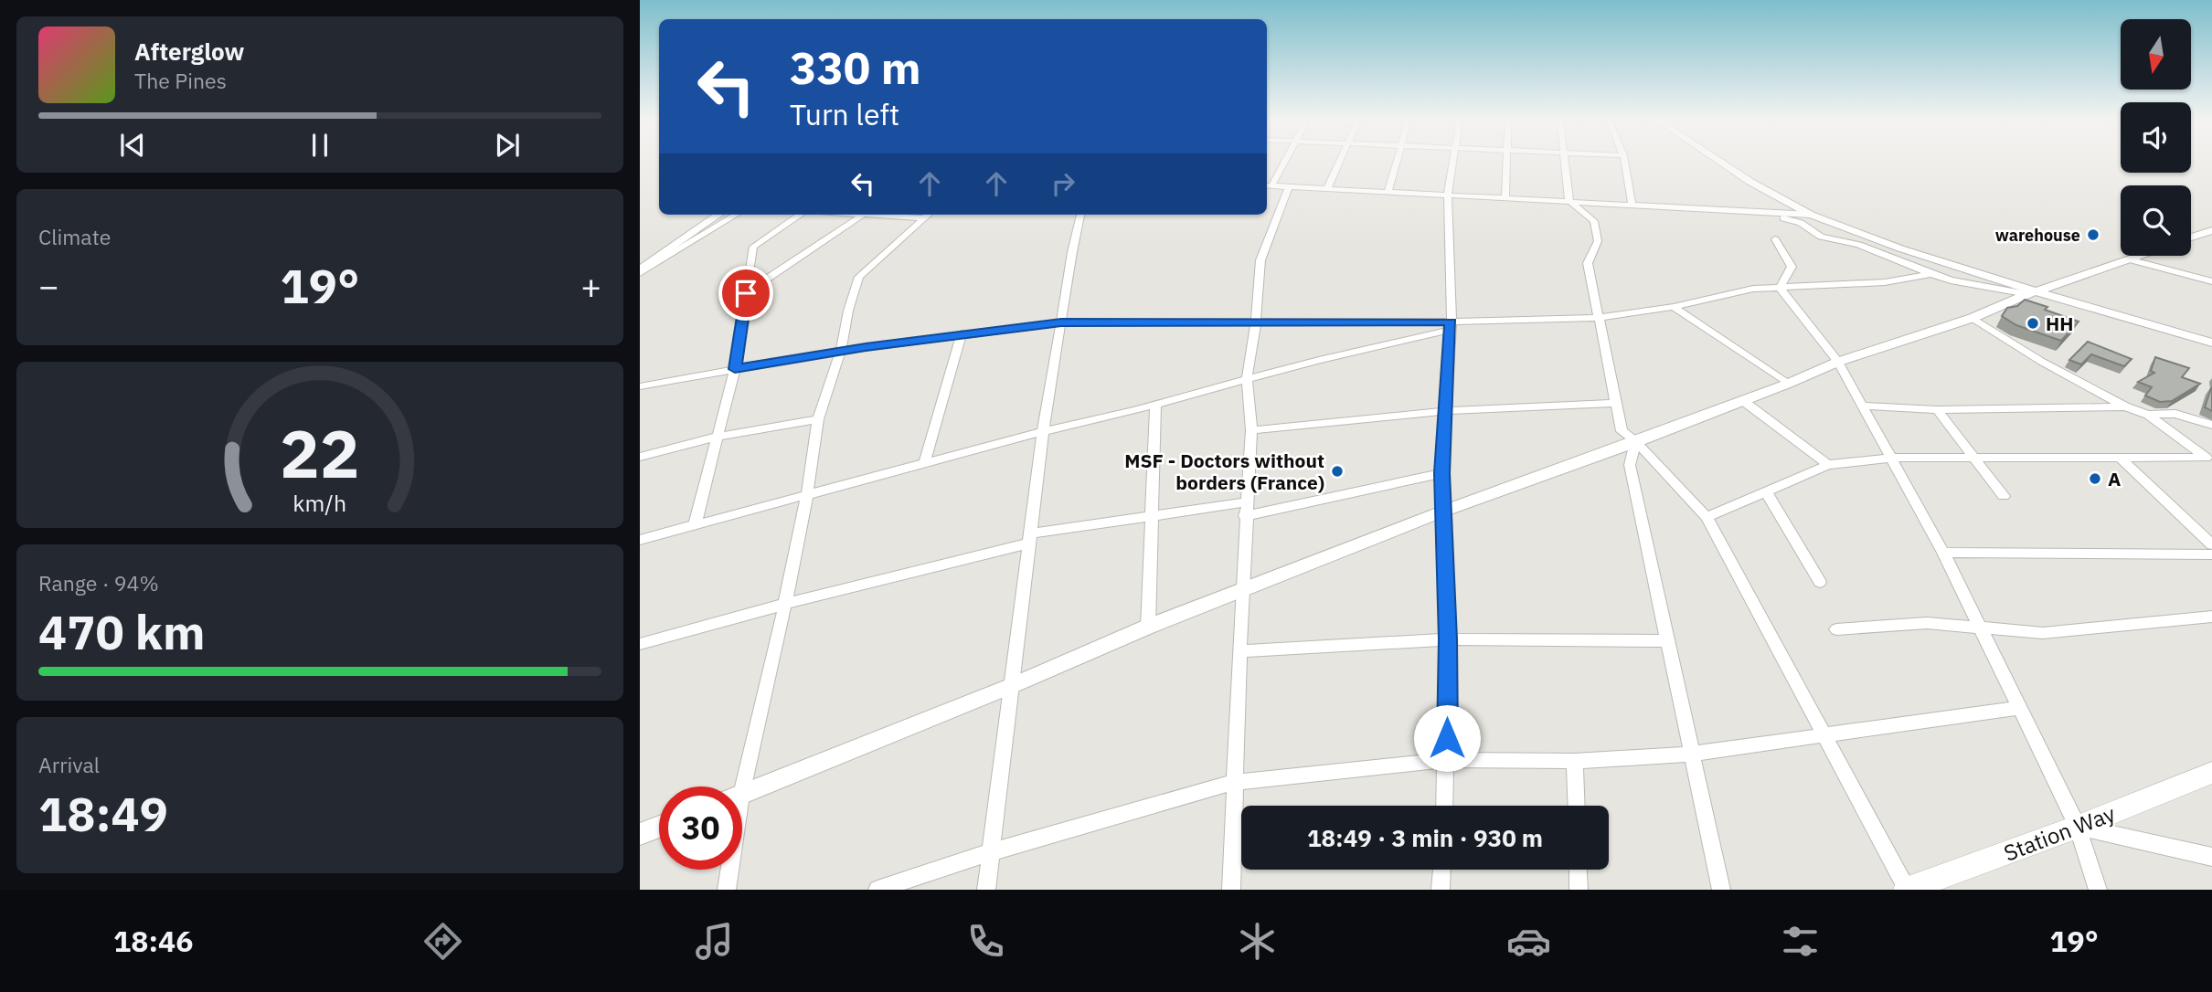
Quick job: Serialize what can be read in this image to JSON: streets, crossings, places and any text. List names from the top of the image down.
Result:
{
  "streets": {
    "main road": ["Station Way"]
  },
  "places": [
    "warehouse",
    "HH",
    "MSF - Doctors without borders (France)",
    "A"
  ],
  "north": "bottom",
  "page": {
    "turn": ["330 m", "Turn left"],
    "song": ["Afterglow", "The Pines"],
    "tile": [
      "Climate",
      ["Range · 94%", "470 km"],
      ["Arrival", "18:49"]
    ],
    "heat": ["−", "19°", "+"],
    "limit": "30",
    "trip": "18:49 · 3 min · 930 m",
    "tabs": ["18:46", "19°"],
    "gauge": ["22", "km/h"]
  }
}
